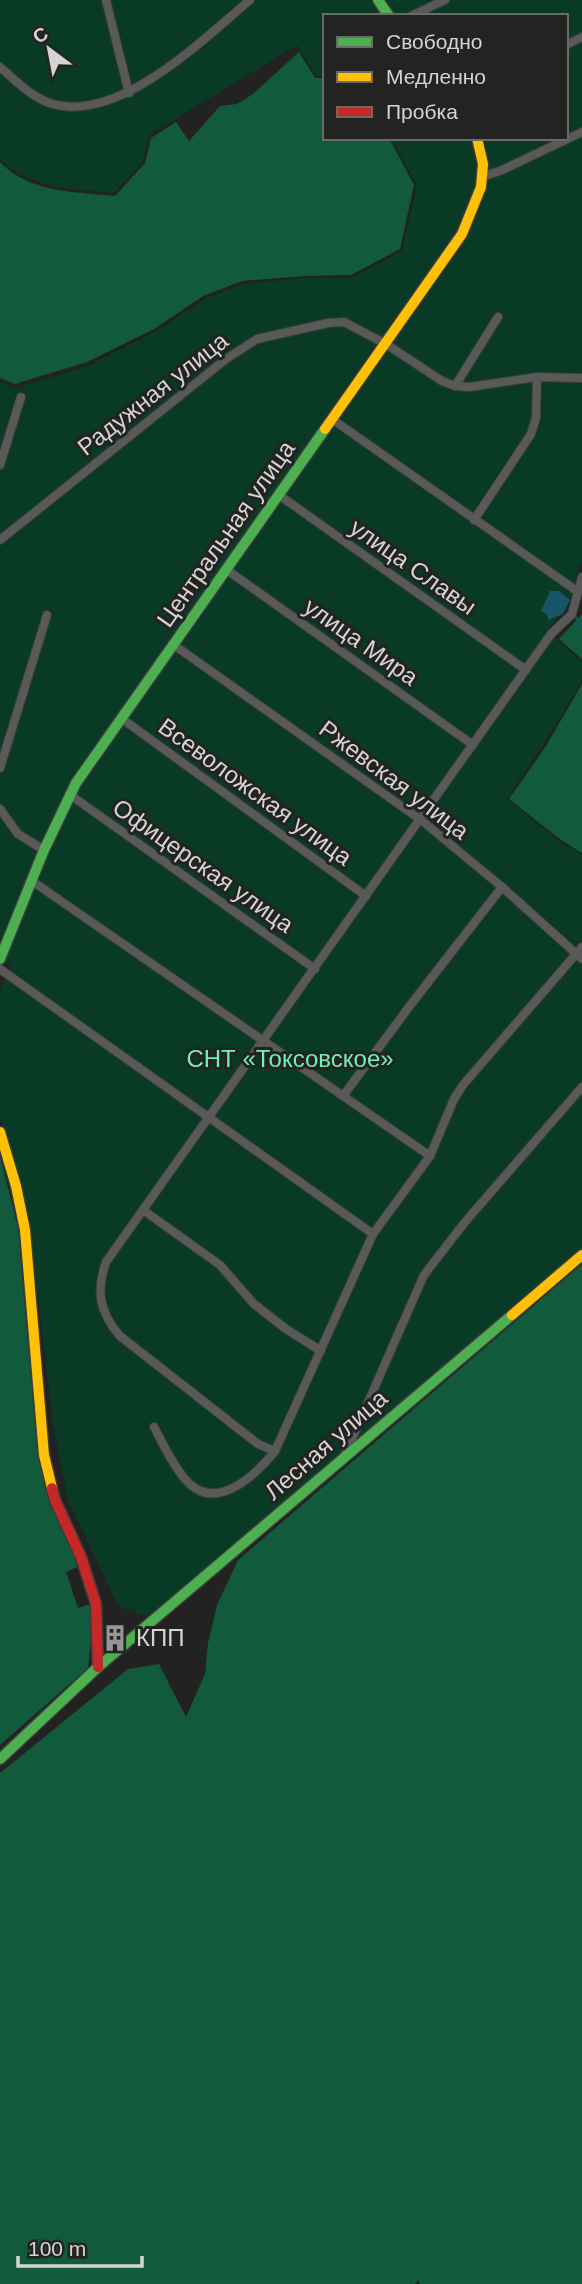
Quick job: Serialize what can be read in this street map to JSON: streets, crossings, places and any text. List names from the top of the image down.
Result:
{
  "streets": {
    "street": [
      "Радужная улица",
      "Центральная улица",
      "улица Славы",
      "улица Мира",
      "Ржевская улица",
      "Всеволожская улица",
      "Офицерская улица",
      "Лесная улица"
    ]
  },
  "crossings": [
    ["Радужная улица", "Центральная улица"],
    ["Центральная улица", "улица Славы"],
    ["Центральная улица", "улица Мира"],
    ["Центральная улица", "Ржевская улица"],
    ["Центральная улица", "Всеволожская улица"],
    ["Центральная улица", "Офицерская улица"]
  ],
  "parks": ["СНТ «Токсовское»"],
  "places": {
    "building": ["КПП"]
  },
  "legend": ["Свободно", "Медленно", "Пробка"],
  "scale_bar": "100 m",
  "north": "top left"
}
